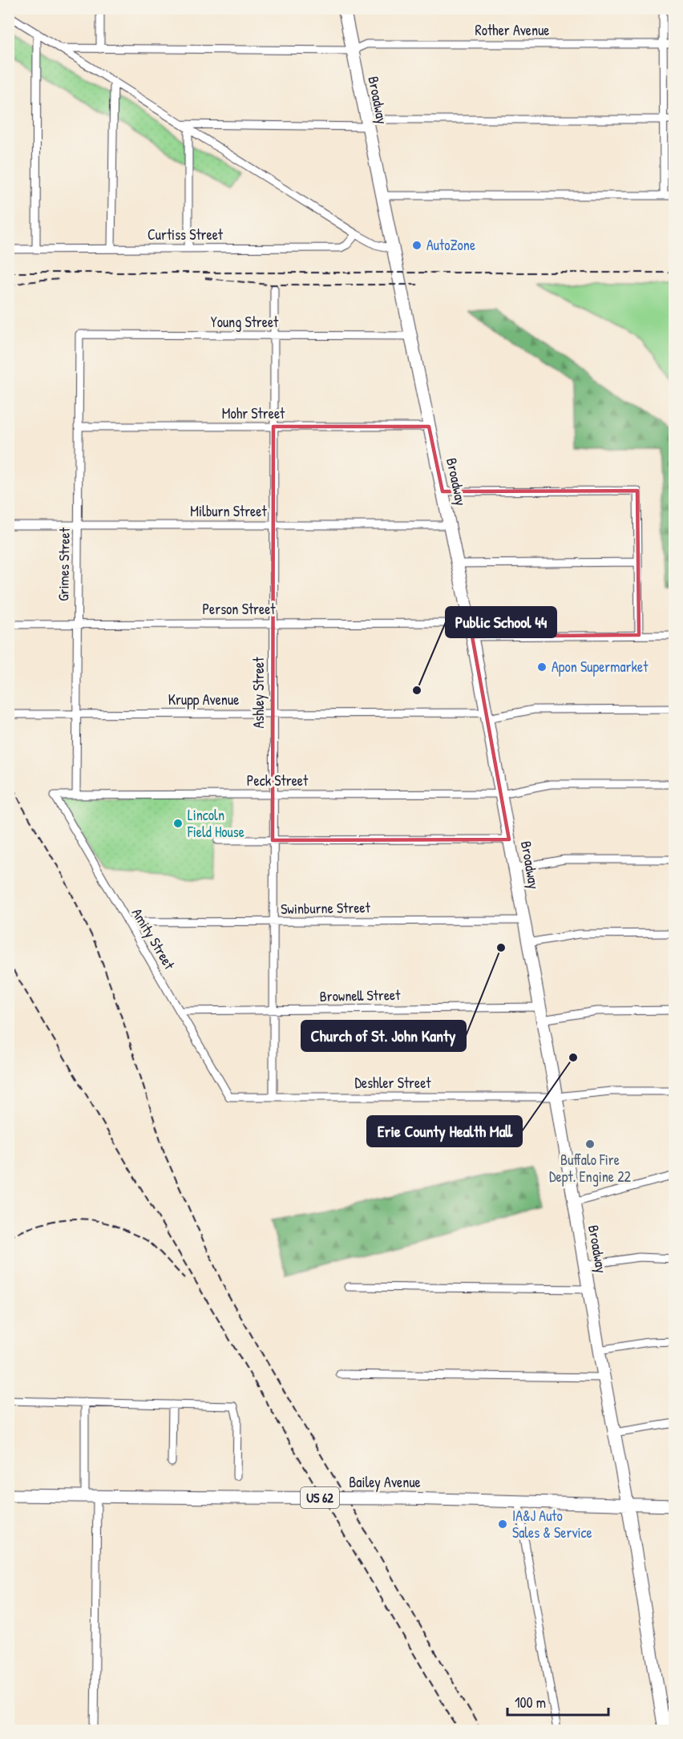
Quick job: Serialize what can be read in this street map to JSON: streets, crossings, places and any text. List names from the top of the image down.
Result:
{
  "streets": {
    "main road": ["Broadway", "Bailey Avenue", "US 62"],
    "street": [
      "Rother Avenue",
      "Curtiss Street",
      "Young Street",
      "Mohr Street",
      "Milburn Street",
      "Grimes Street",
      "Person Street",
      "Ashley Street",
      "Krupp Avenue",
      "Peck Street",
      "Swinburne Street",
      "Amity Street",
      "Brownell Street",
      "Deshler Street"
    ]
  },
  "crossings": [
    ["Rother Avenue", "Broadway"],
    ["Broadway", "Young Street"],
    ["Broadway", "Mohr Street"],
    ["Broadway", "Milburn Street"],
    ["Broadway", "Person Street"],
    ["Broadway", "Krupp Avenue"],
    ["Broadway", "Peck Street"],
    ["Broadway", "Swinburne Street"],
    ["Broadway", "Brownell Street"],
    ["Broadway", "Deshler Street"],
    ["Broadway", "Bailey Avenue"],
    ["Young Street", "Grimes Street"],
    ["Young Street", "Ashley Street"],
    ["Mohr Street", "Grimes Street"],
    ["Mohr Street", "Ashley Street"],
    ["Milburn Street", "Grimes Street"],
    ["Milburn Street", "Ashley Street"],
    ["Grimes Street", "Person Street"],
    ["Grimes Street", "Krupp Avenue"],
    ["Grimes Street", "Peck Street"],
    ["Person Street", "Ashley Street"],
    ["Ashley Street", "Krupp Avenue"],
    ["Ashley Street", "Peck Street"],
    ["Ashley Street", "Swinburne Street"],
    ["Ashley Street", "Brownell Street"],
    ["Ashley Street", "Deshler Street"],
    ["Peck Street", "Amity Street"],
    ["Swinburne Street", "Amity Street"],
    ["Amity Street", "Brownell Street"],
    ["Amity Street", "Deshler Street"]
  ],
  "places": [
    "AutoZone",
    "Apon Supermarket",
    "Public School 44",
    "Lincoln Field House",
    "Church of St. John Kanty",
    "Erie County Health Mall",
    "Buffalo Fire Dept. Engine 22",
    "IA&J Auto Sales & Service"
  ],
  "scale_bar": "100 m"
}
